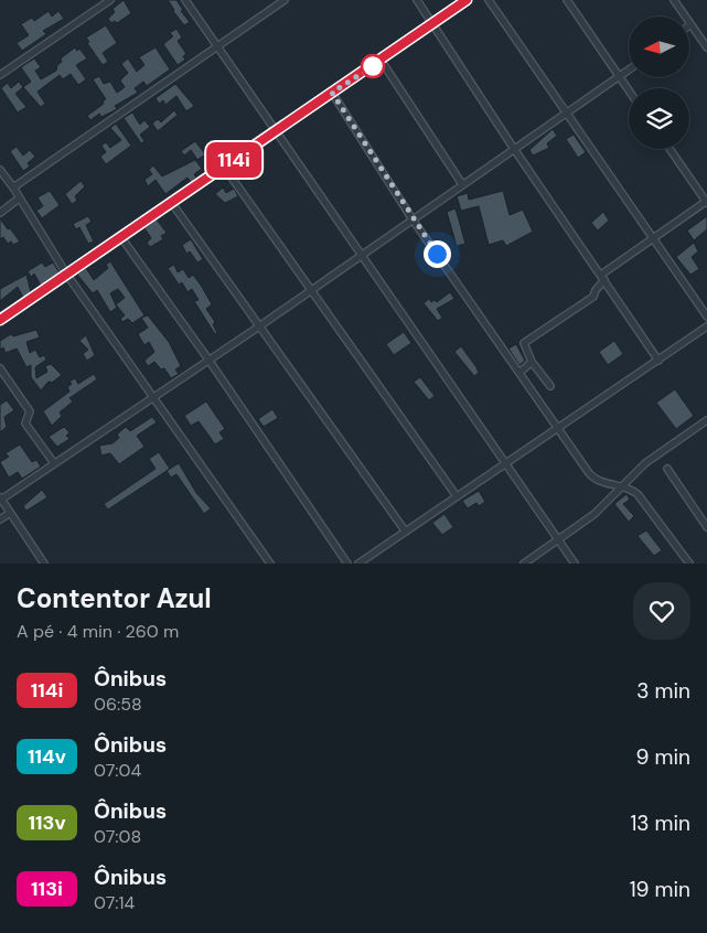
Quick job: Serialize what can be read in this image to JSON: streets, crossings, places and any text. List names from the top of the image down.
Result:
{
  "lines": ["bus line 114i"],
  "north": "left",
  "page": {
    "on_map": "114i",
    "heading": ["Contentor Azul", "A pé · 4 min · 260 m"],
    "list": [
      {
        "mark": "114i",
        "name": "Ônibus",
        "note": "06:58",
        "value": "3 min"
      },
      {
        "mark": "114v",
        "name": "Ônibus",
        "note": "07:04",
        "value": "9 min"
      },
      {
        "mark": "113v",
        "name": "Ônibus",
        "note": "07:08",
        "value": "13 min"
      },
      {
        "mark": "113i",
        "name": "Ônibus",
        "note": "07:14",
        "value": "19 min"
      }
    ]
  }
}
